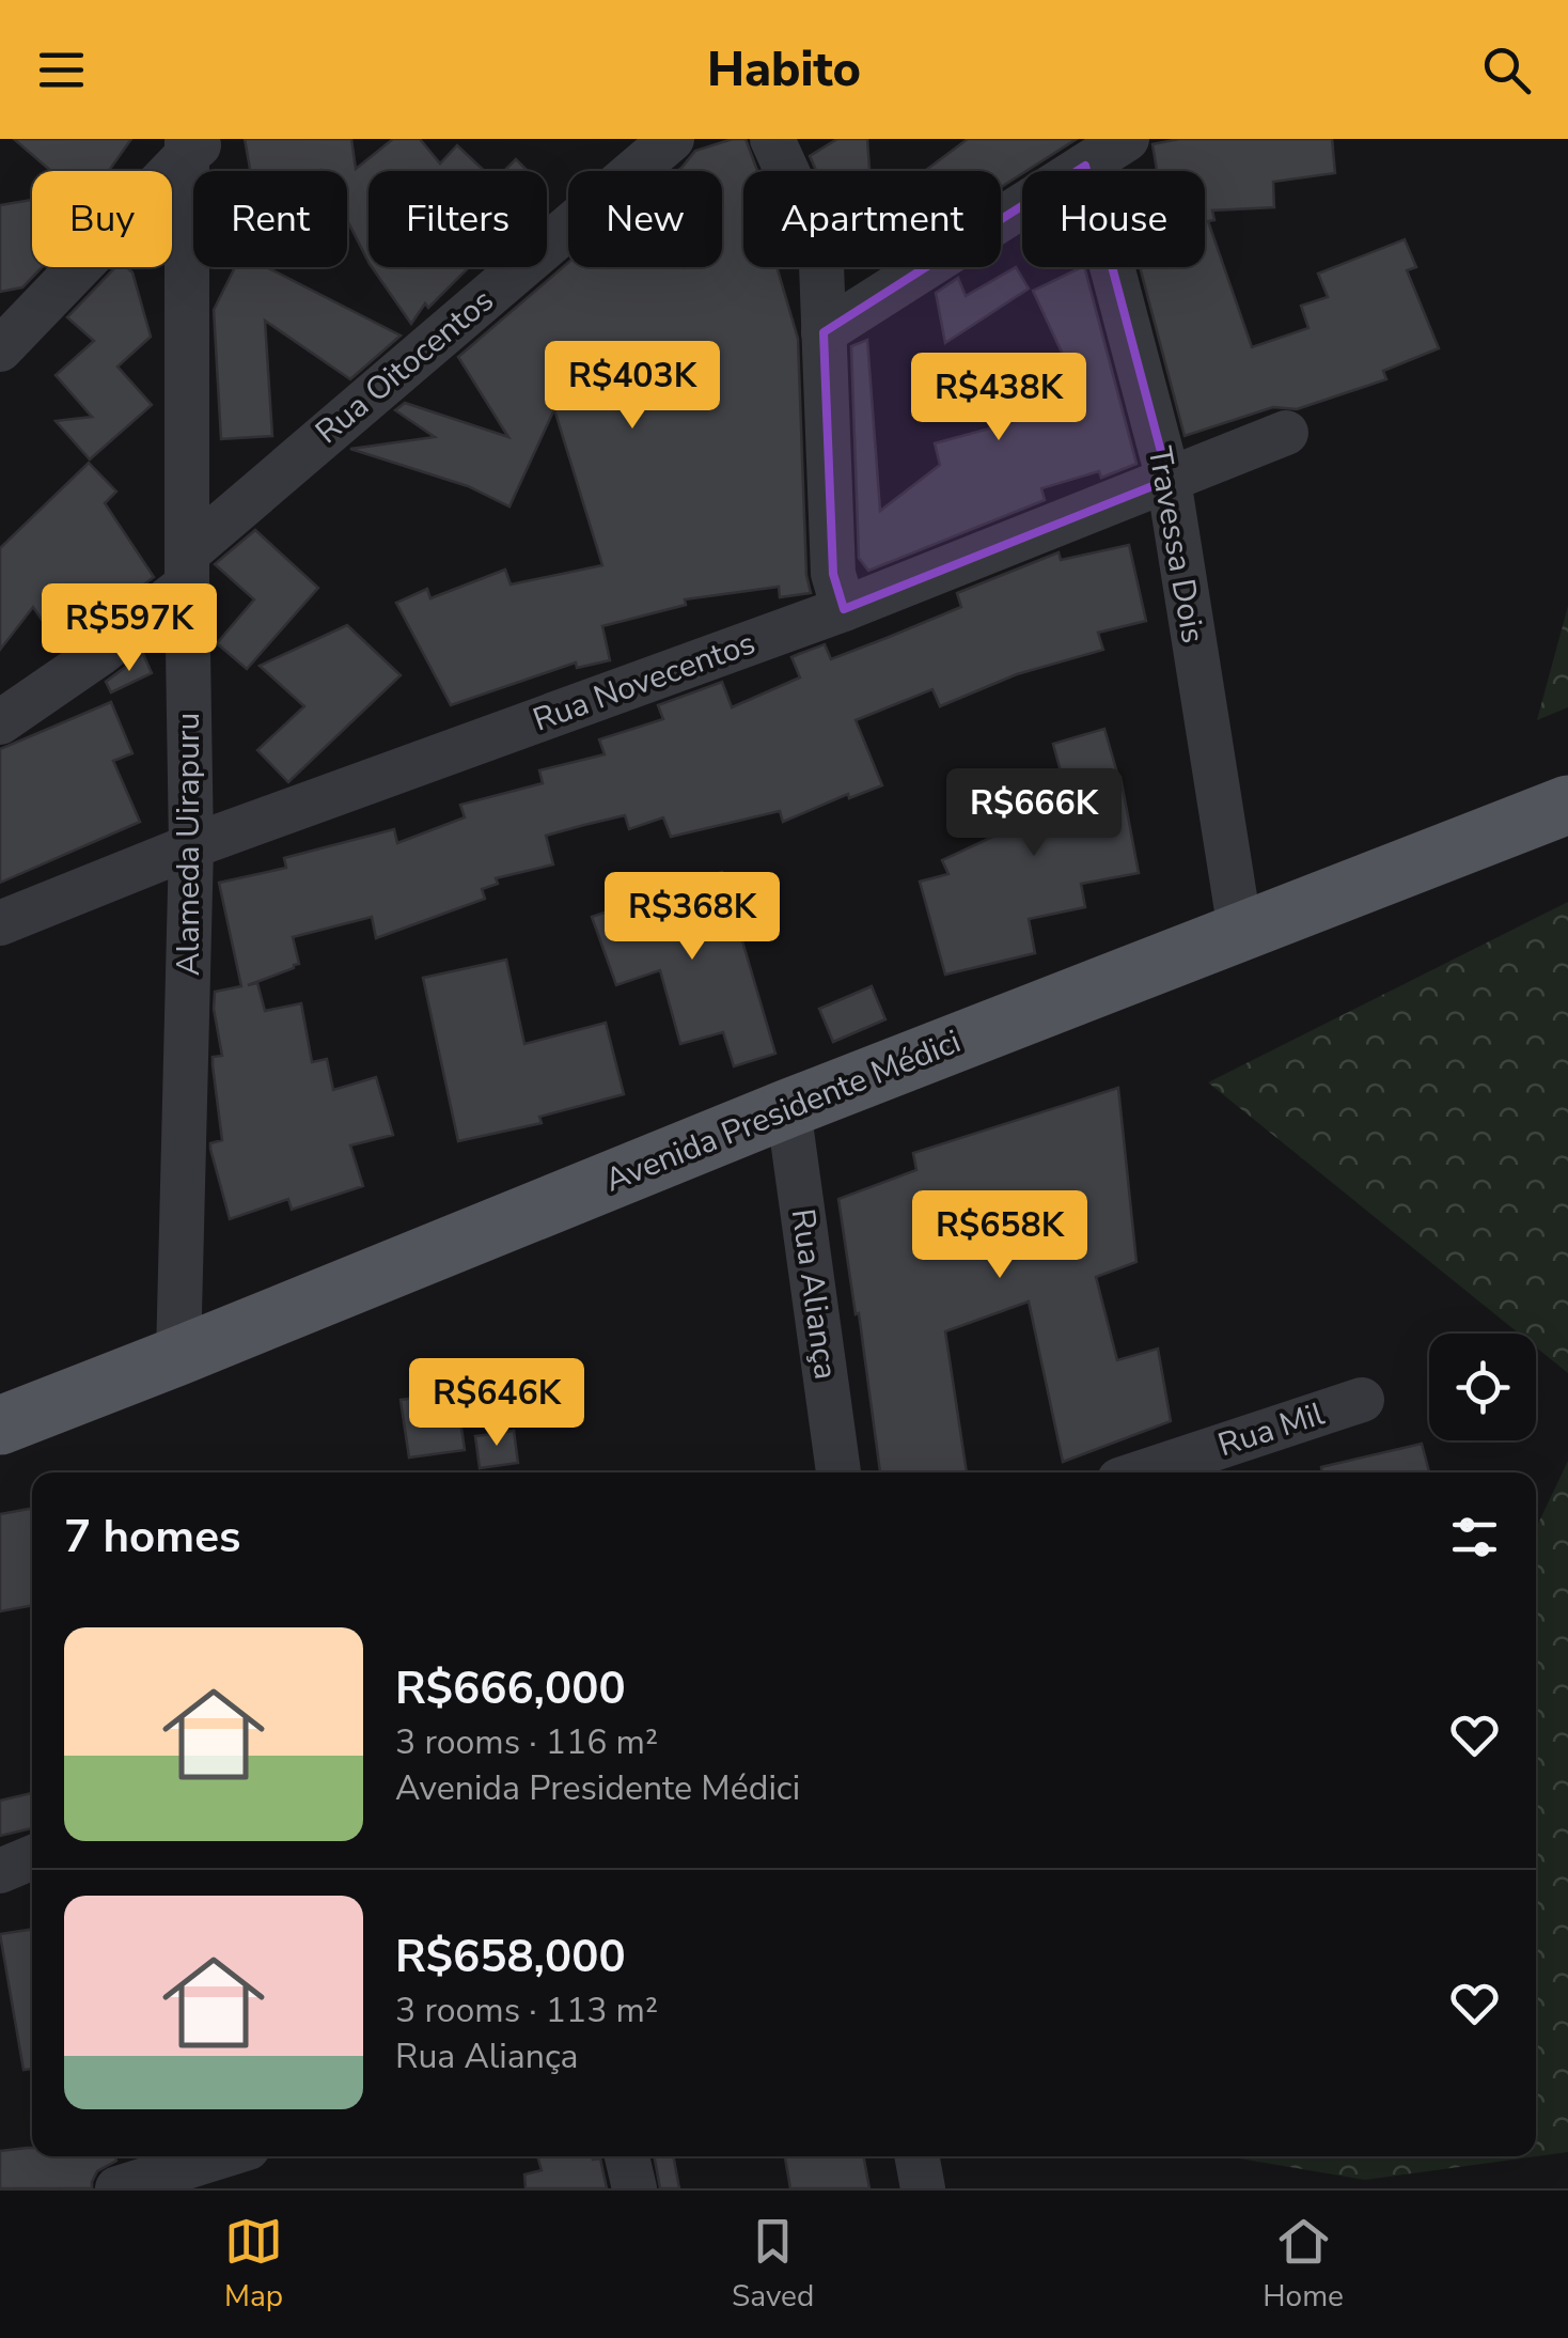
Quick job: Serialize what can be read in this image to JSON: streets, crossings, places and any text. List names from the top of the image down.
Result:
{
  "streets": {
    "main road": ["Avenida Presidente Médici"],
    "street": [
      "Rua Oitocentos",
      "Travessa Dois",
      "Rua Novecentos",
      "Alameda Uirapuru",
      "Rua Aliança",
      "Rua Mil"
    ]
  },
  "crossings": [
    ["Rua Oitocentos", "Alameda Uirapuru"],
    ["Travessa Dois", "Rua Novecentos"],
    ["Travessa Dois", "Avenida Presidente Médici"],
    ["Rua Novecentos", "Alameda Uirapuru"],
    ["Alameda Uirapuru", "Avenida Presidente Médici"],
    ["Avenida Presidente Médici", "Rua Aliança"]
  ],
  "page": {
    "header": "Habito",
    "chip": [
      "Buy",
      "Rent",
      "Filters",
      "New",
      "Apartment",
      "House"
    ],
    "price": [
      "R$403K",
      "R$438K",
      "R$597K",
      "R$666K",
      "R$368K",
      "R$658K",
      "R$646K"
    ],
    "heading": "7 homes",
    "list": [
      {
        "name": "R$666,000",
        "note": "3 rooms · 116 m² · Avenida Presidente Médici"
      },
      {
        "name": "R$658,000",
        "note": "3 rooms · 113 m² · Rua Aliança"
      }
    ],
    "tabs": ["Map", "Saved", "Home"]
  }
}
